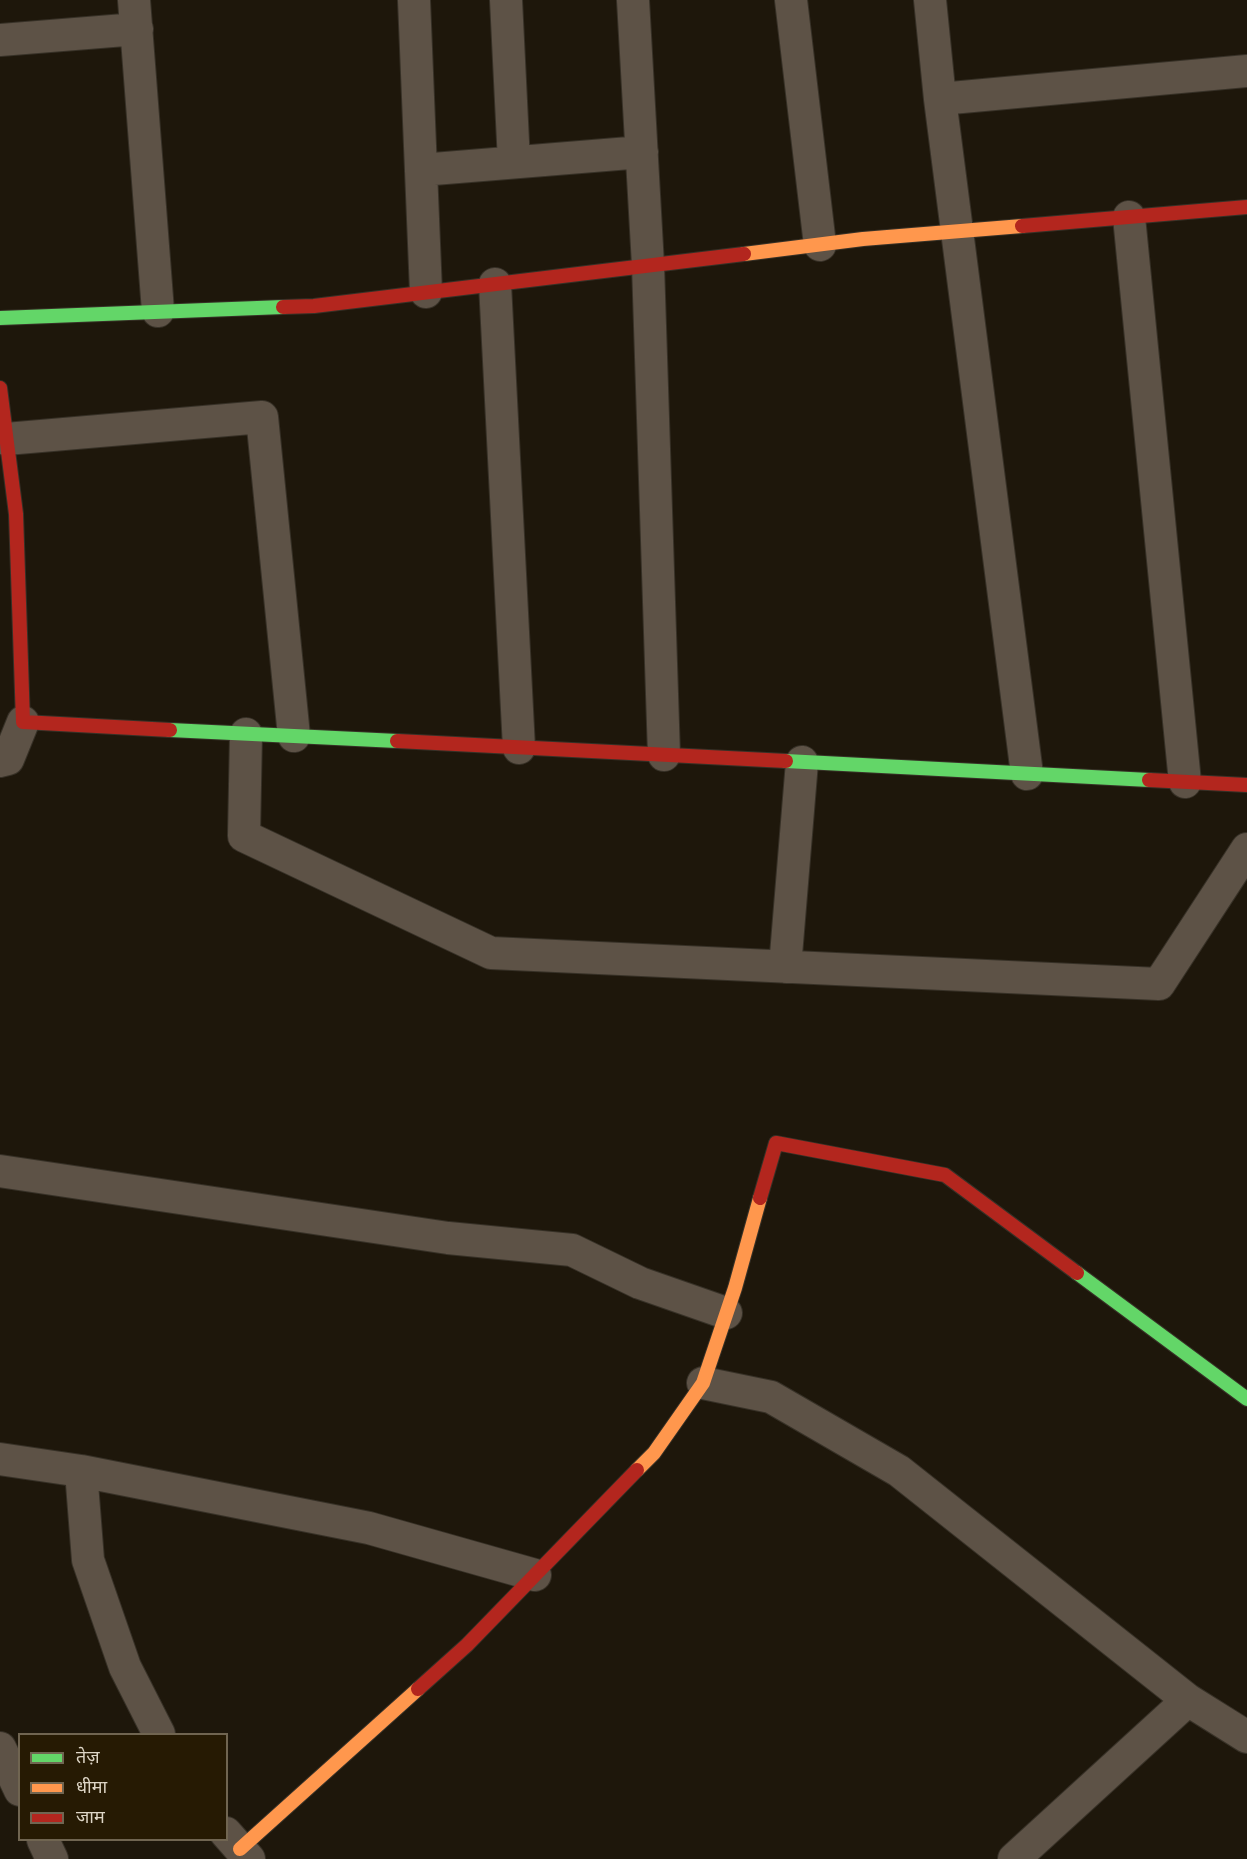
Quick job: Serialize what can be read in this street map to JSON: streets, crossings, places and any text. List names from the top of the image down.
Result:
{
  "legend": ["तेज़", "धीमा", "जाम"]
}
